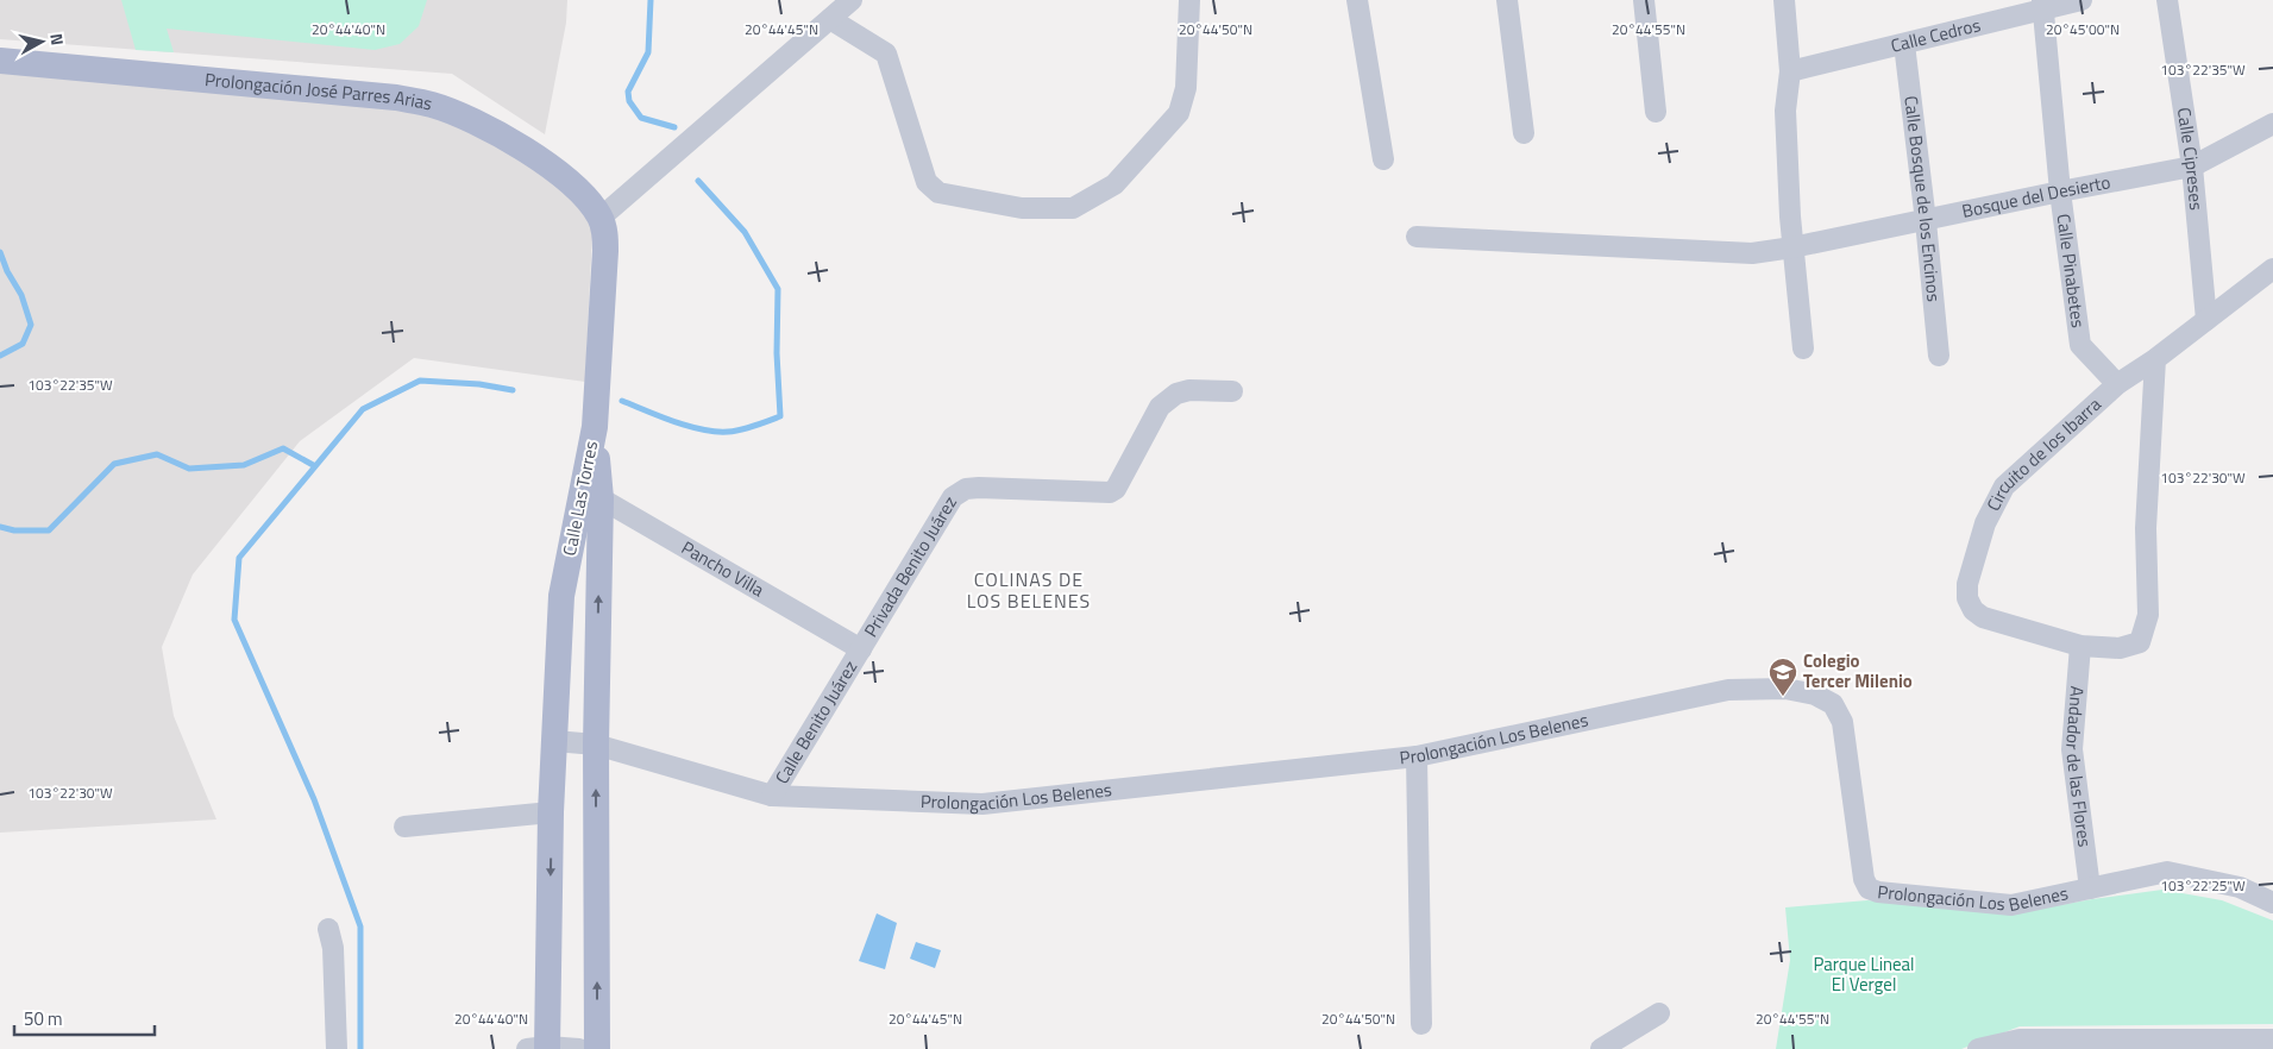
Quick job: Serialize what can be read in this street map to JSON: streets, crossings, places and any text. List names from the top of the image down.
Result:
{
  "streets": {
    "main road": ["Prolongación José Parres Arias", "Calle Las Torres"],
    "street": [
      "Calle Cedros",
      "Calle Cipreses",
      "Bosque del Desierto",
      "Calle Bosque de los Encinos",
      "Calle Pinabetes",
      "Circuito de los Ibarra",
      "Privada Benito Juárez",
      "Pancho Villa",
      "Calle Benito Juárez",
      "Prolongación Los Belenes",
      "Andador de las Flores"
    ]
  },
  "crossings": [
    ["Calle Cedros", "Calle Bosque de los Encinos"],
    ["Calle Cedros", "Calle Pinabetes"],
    ["Prolongación José Parres Arias", "Calle Las Torres"],
    ["Calle Cipreses", "Bosque del Desierto"],
    ["Calle Cipreses", "Circuito de los Ibarra"],
    ["Bosque del Desierto", "Calle Bosque de los Encinos"],
    ["Bosque del Desierto", "Calle Pinabetes"],
    ["Calle Pinabetes", "Circuito de los Ibarra"],
    ["Circuito de los Ibarra", "Andador de las Flores"],
    ["Calle Las Torres", "Pancho Villa"],
    ["Calle Las Torres", "Prolongación Los Belenes"],
    ["Privada Benito Juárez", "Pancho Villa"],
    ["Privada Benito Juárez", "Calle Benito Juárez"],
    ["Pancho Villa", "Calle Benito Juárez"],
    ["Calle Benito Juárez", "Prolongación Los Belenes"],
    ["Prolongación Los Belenes", "Andador de las Flores"]
  ],
  "districts": ["COLINAS DE LOS BELENES"],
  "parks": ["Parque Lineal El Vergel"],
  "places": {
    "school or university": ["Colegio Tercer Milenio"]
  },
  "scale_bar": "50 m",
  "north": "right",
  "coordinates": [
    "20°44'40\"N",
    "20°44'45\"N",
    "20°44'50\"N",
    "20°44'55\"N",
    "20°45'00\"N",
    "103°22'35\"W",
    "103°22'30\"W",
    "103°22'25\"W"
  ]
}
